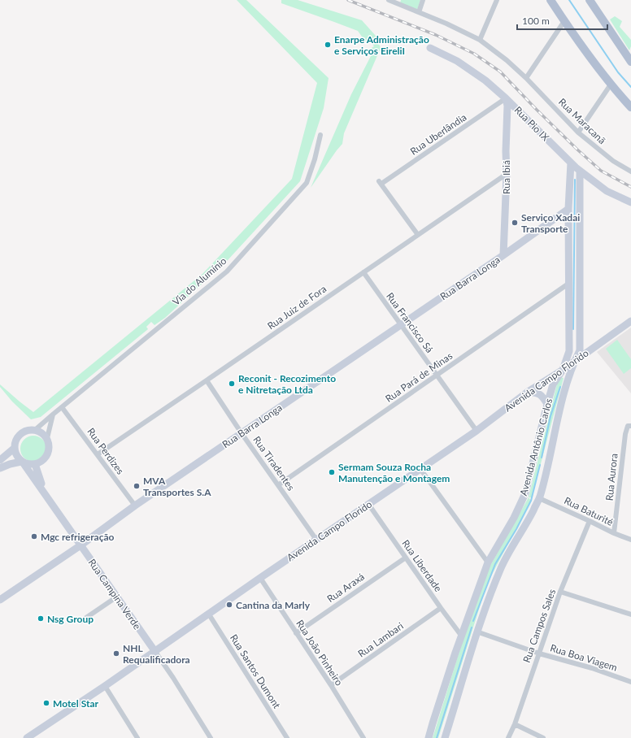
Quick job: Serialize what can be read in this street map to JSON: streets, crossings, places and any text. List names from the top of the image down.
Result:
{
  "streets": {
    "street": [
      "Rua Maracanã",
      "Rua Pio IX",
      "Rua Uberlândia",
      "Rua Ibiá",
      "Rua Barra Longa",
      "Via do Alumínio",
      "Rua Juiz de Fora",
      "Rua Francisco Sá",
      "Rua Pará de Minas",
      "Avenida Campo Florido",
      "Avenida Antônio Carlos",
      "Rua Perdizes",
      "Rua Tiradentes",
      "Rua Aurora",
      "Rua Baturité",
      "Rua Liberdade",
      "Rua Araxá",
      "Rua Campina Verde",
      "Rua Campos Sales",
      "Rua Lambari",
      "Rua João Pinheiro",
      "Rua Boa Viagem",
      "Rua Santos Dumont"
    ]
  },
  "crossings": [
    ["Rua Pio IX", "Rua Uberlândia"],
    ["Rua Pio IX", "Rua Ibiá"],
    ["Rua Pio IX", "Avenida Antônio Carlos"],
    ["Rua Uberlândia", "Rua Ibiá"],
    ["Rua Uberlândia", "Rua Juiz de Fora"],
    ["Rua Ibiá", "Rua Barra Longa"],
    ["Rua Ibiá", "Rua Juiz de Fora"],
    ["Rua Barra Longa", "Rua Francisco Sá"],
    ["Rua Barra Longa", "Avenida Antônio Carlos"],
    ["Rua Barra Longa", "Rua Perdizes"],
    ["Rua Barra Longa", "Rua Tiradentes"],
    ["Rua Barra Longa", "Rua Campina Verde"],
    ["Via do Alumínio", "Rua Perdizes"],
    ["Via do Alumínio", "Rua Campina Verde"],
    ["Rua Juiz de Fora", "Rua Francisco Sá"],
    ["Rua Juiz de Fora", "Rua Perdizes"],
    ["Rua Juiz de Fora", "Rua Tiradentes"],
    ["Rua Francisco Sá", "Rua Pará de Minas"],
    ["Rua Francisco Sá", "Avenida Campo Florido"],
    ["Rua Pará de Minas", "Avenida Antônio Carlos"],
    ["Rua Pará de Minas", "Rua Tiradentes"],
    ["Avenida Campo Florido", "Avenida Antônio Carlos"],
    ["Avenida Campo Florido", "Rua Tiradentes"],
    ["Avenida Campo Florido", "Rua Liberdade"],
    ["Avenida Campo Florido", "Rua Campina Verde"],
    ["Avenida Campo Florido", "Rua João Pinheiro"],
    ["Avenida Campo Florido", "Rua Santos Dumont"],
    ["Avenida Antônio Carlos", "Rua Baturité"],
    ["Avenida Antônio Carlos", "Rua Liberdade"],
    ["Avenida Antônio Carlos", "Rua Boa Viagem"],
    ["Rua Aurora", "Rua Baturité"],
    ["Rua Baturité", "Rua Campos Sales"],
    ["Rua Liberdade", "Rua Araxá"],
    ["Rua Liberdade", "Rua Lambari"],
    ["Rua Araxá", "Rua João Pinheiro"],
    ["Rua Campos Sales", "Rua Boa Viagem"],
    ["Rua Lambari", "Rua João Pinheiro"]
  ],
  "places": [
    "Enarpe Administração e Serviços EireliI",
    "Serviço Xadai Transporte",
    "Reconit - Recozimento e Nitretação Ltda",
    "Sermam Souza Rocha Manutenção e Montagem",
    "MVA Transportes S.A",
    "Mgc refrigeração",
    "Cantina da Marly",
    "Nsg Group",
    "NHL Requalificadora",
    "Motel Star"
  ],
  "scale_bar": "100 m"
}
